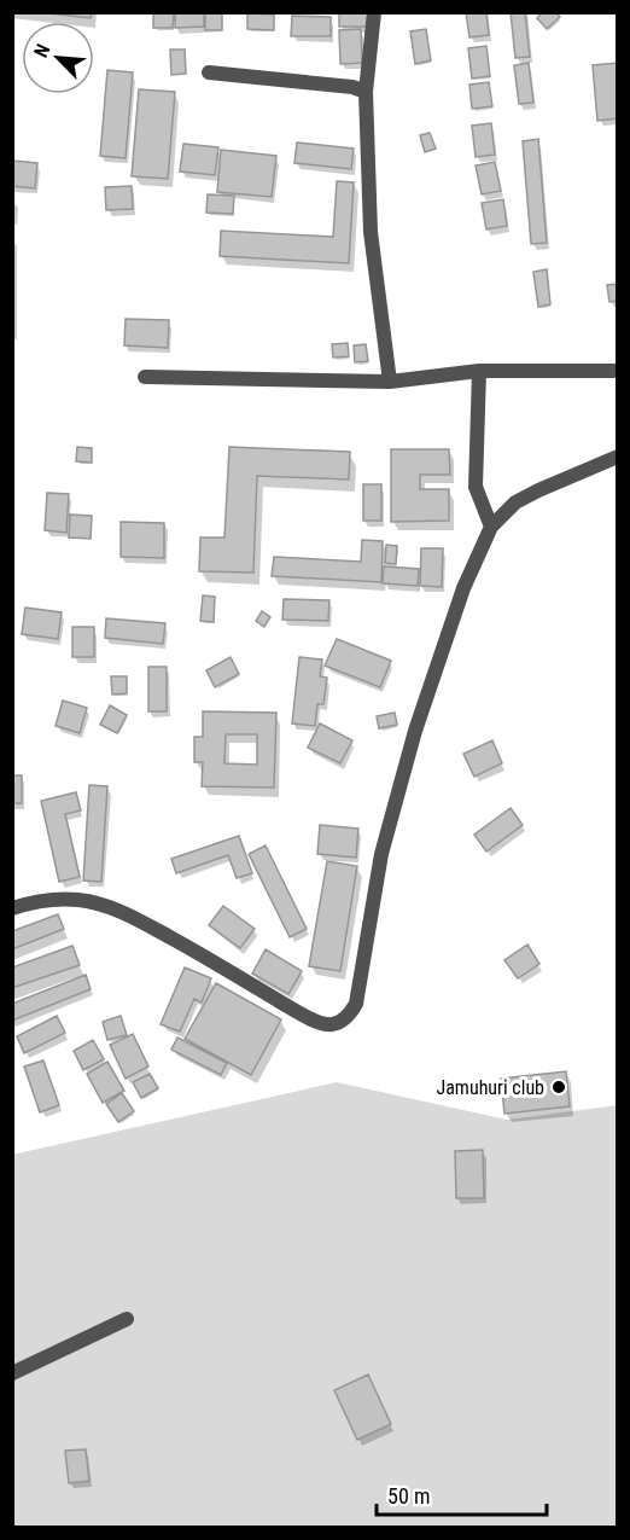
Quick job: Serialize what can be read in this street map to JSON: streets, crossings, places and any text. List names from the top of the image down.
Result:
{
  "places": ["Jamuhuri club"],
  "scale_bar": "50 m",
  "north": "top left"
}
